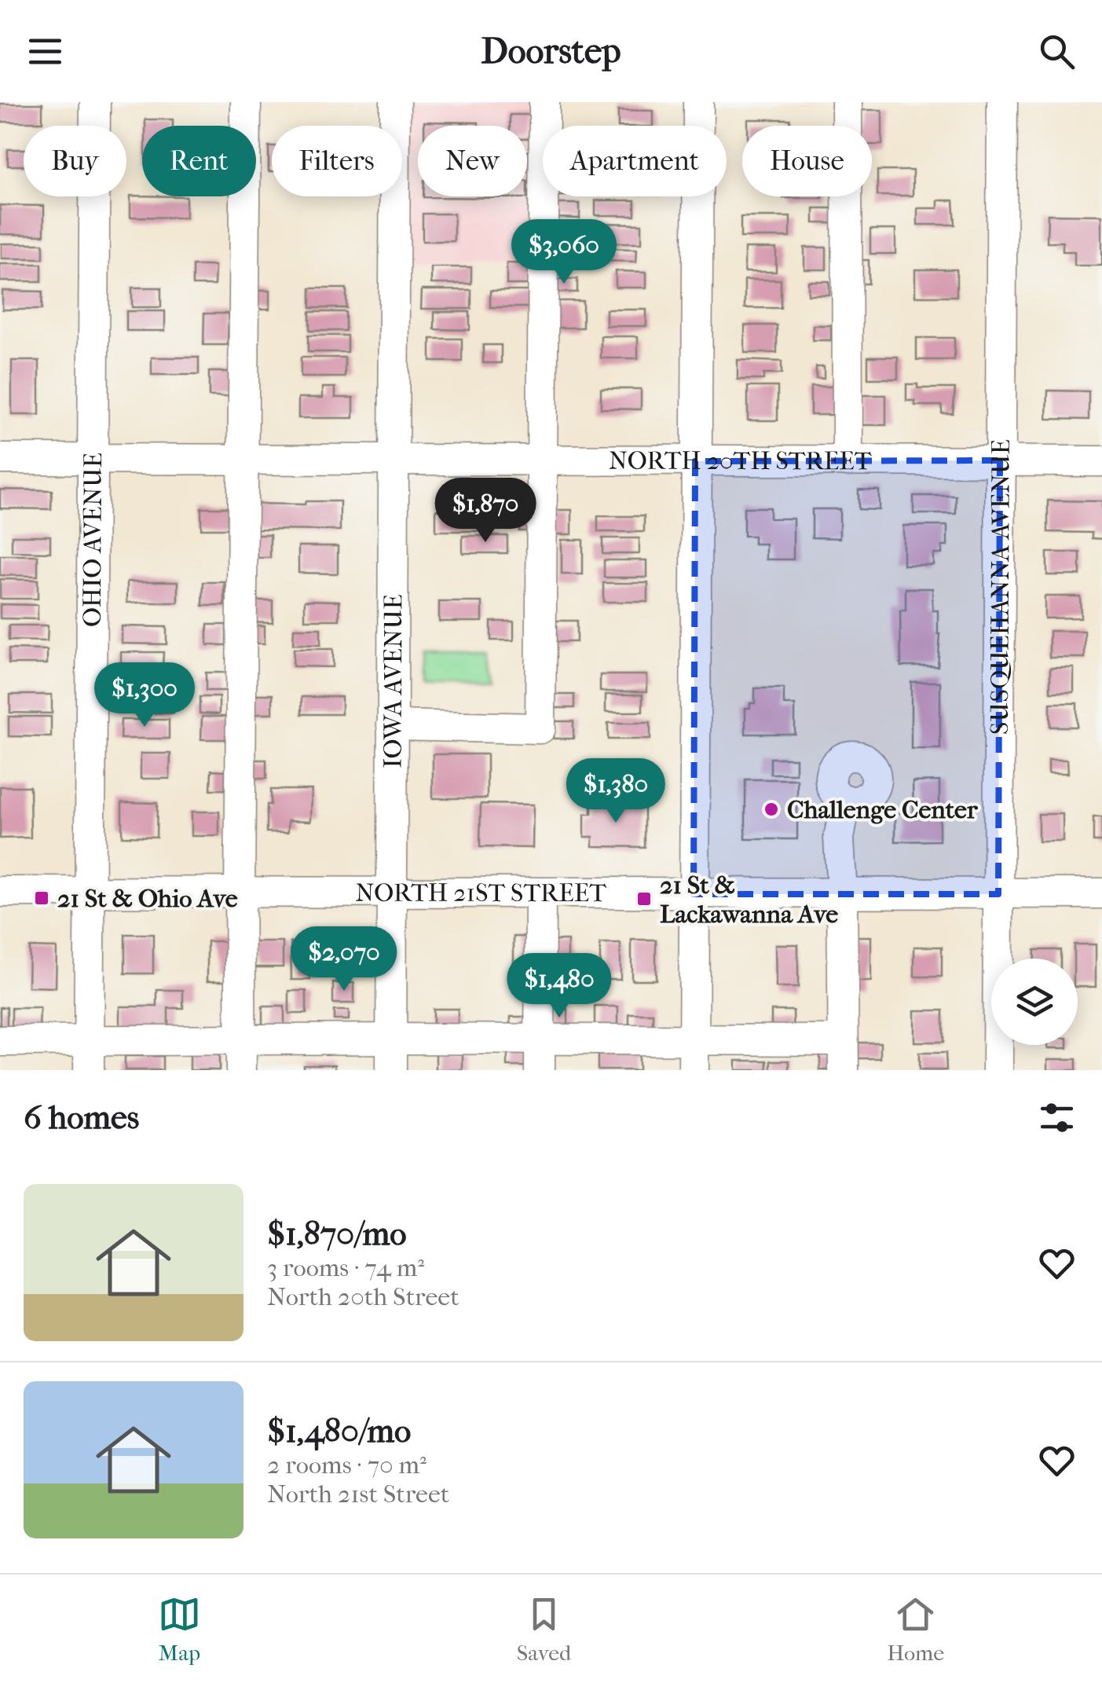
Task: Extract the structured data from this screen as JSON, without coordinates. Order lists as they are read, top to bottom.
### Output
{
  "streets": {
    "street": [
      "NORTH 20TH STREET",
      "OHIO AVENUE",
      "SUSQUEHANNA AVENUE",
      "IOWA AVENUE",
      "NORTH 21ST STREET"
    ]
  },
  "crossings": [
    ["NORTH 20TH STREET", "OHIO AVENUE"],
    ["NORTH 20TH STREET", "SUSQUEHANNA AVENUE"],
    ["NORTH 20TH STREET", "IOWA AVENUE"],
    ["OHIO AVENUE", "NORTH 21ST STREET"],
    ["SUSQUEHANNA AVENUE", "NORTH 21ST STREET"],
    ["IOWA AVENUE", "NORTH 21ST STREET"]
  ],
  "places": {
    "other": ["Challenge Center"],
    "transit": ["21 St & Ohio Ave", "21 St & Lackawanna Ave"]
  },
  "page": {
    "header": "Doorstep",
    "chip": [
      "Buy",
      "Rent",
      "Filters",
      "New",
      "Apartment",
      "House"
    ],
    "price": [
      "$3,060",
      "$1,870",
      "$1,300",
      "$1,380",
      "$2,070",
      "$1,480"
    ],
    "heading": "6 homes",
    "list": [
      {
        "name": "$1,870/mo",
        "note": "3 rooms · 74 m² · North 20th Street"
      },
      {
        "name": "$1,480/mo",
        "note": "2 rooms · 70 m² · North 21st Street"
      }
    ],
    "tabs": ["Map", "Saved", "Home"]
  }
}
